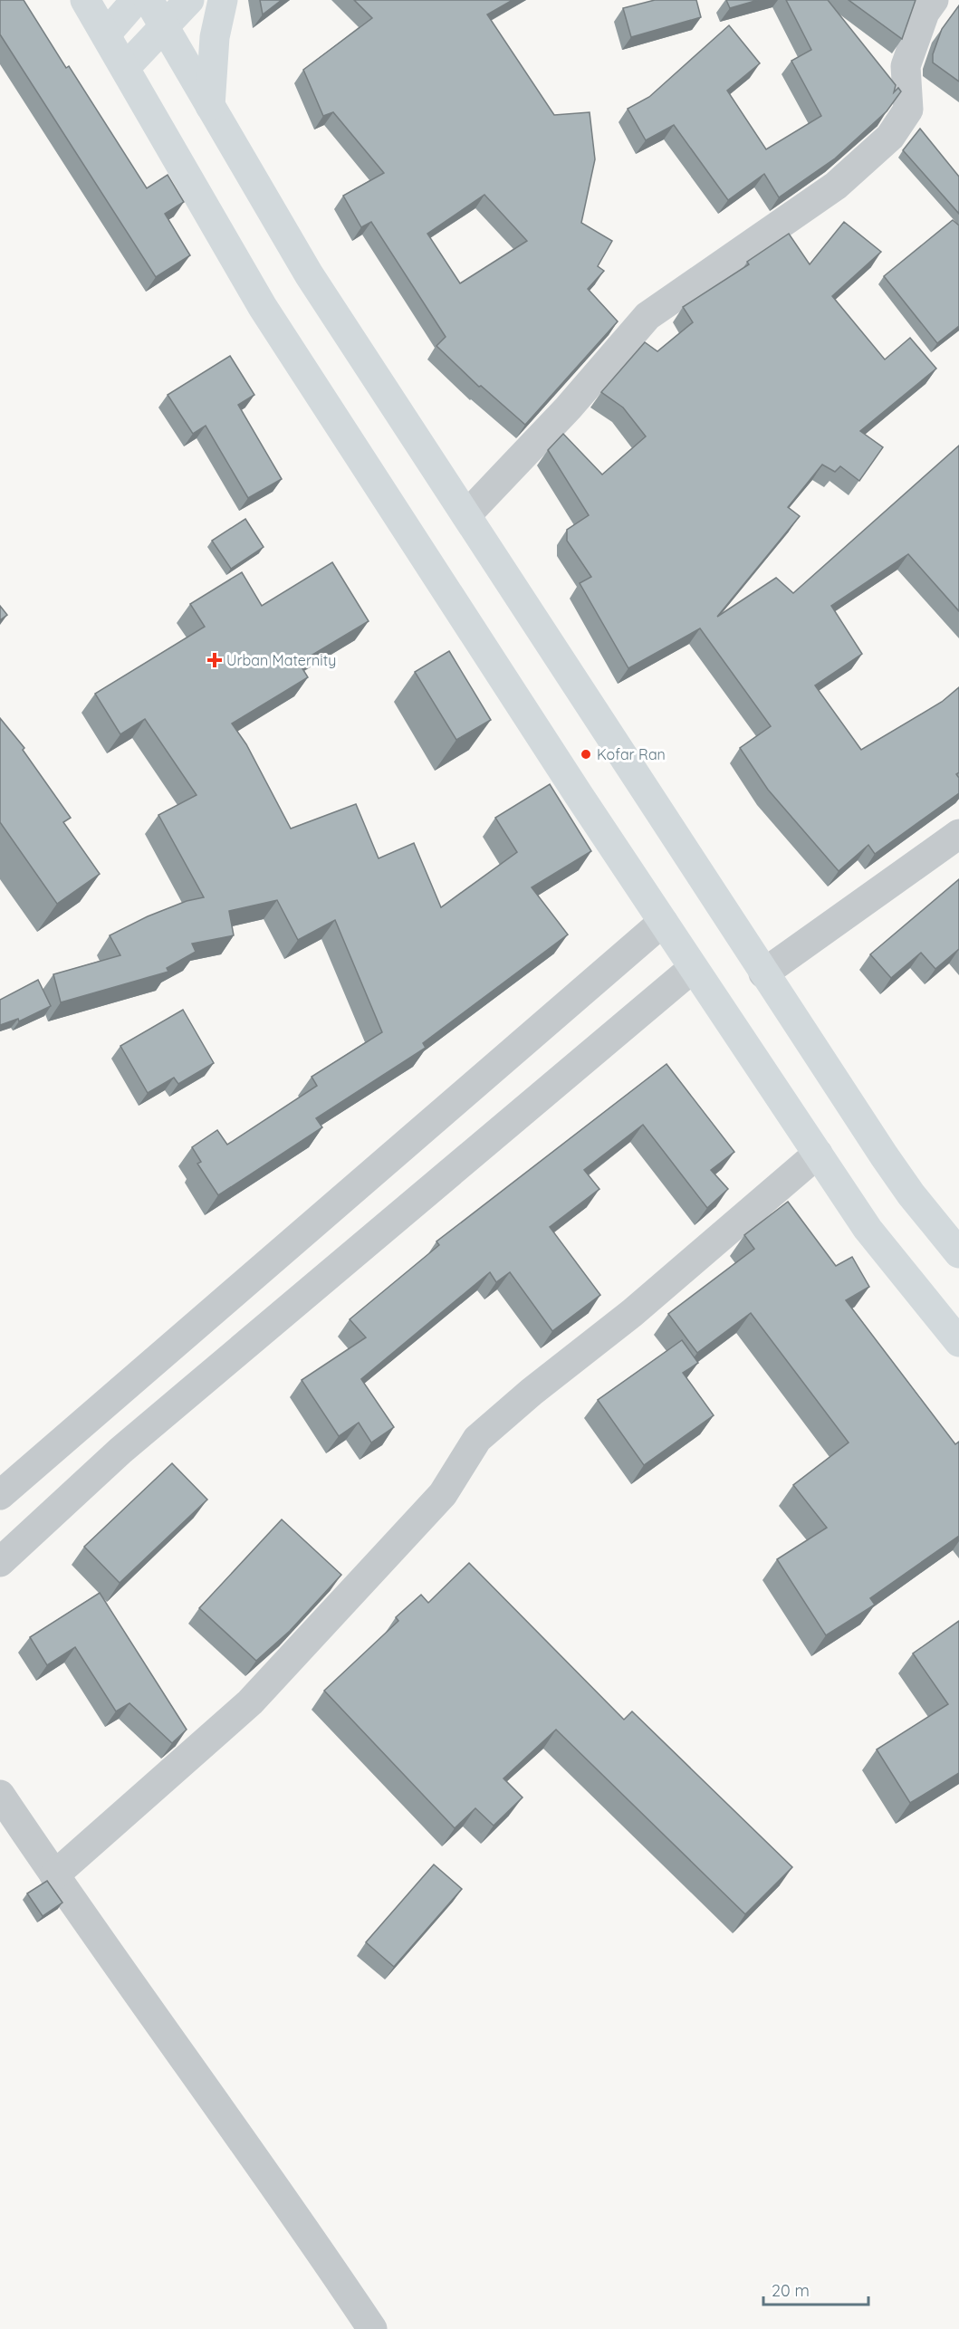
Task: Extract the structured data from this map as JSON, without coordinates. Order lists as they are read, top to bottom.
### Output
{
  "places": {
    "health": ["Urban Maternity"],
    "other": ["Kofar Ran"]
  },
  "scale_bar": "20 m"
}
